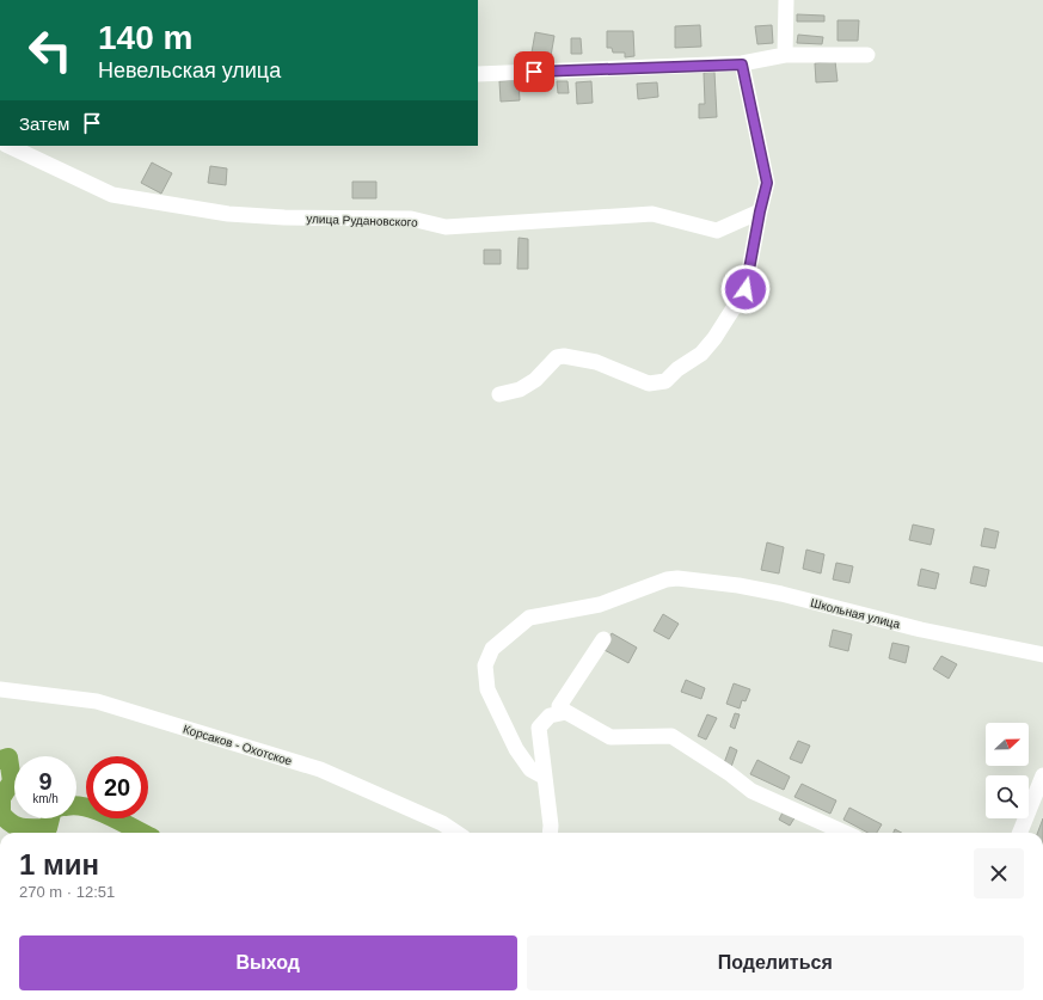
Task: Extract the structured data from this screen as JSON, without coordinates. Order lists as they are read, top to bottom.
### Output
{
  "streets": {
    "street": ["улица Рудановского", "Школьная улица", "Корсаков - Охотское"]
  },
  "north": "right",
  "page": {
    "turn": ["140 m", "Невельская улица"],
    "then": "Затем",
    "speed": "9 km/h",
    "limit": "20",
    "heading": ["1 мин", "270 m · 12:51"],
    "buttons": ["Выход", "Поделиться"]
  }
}
